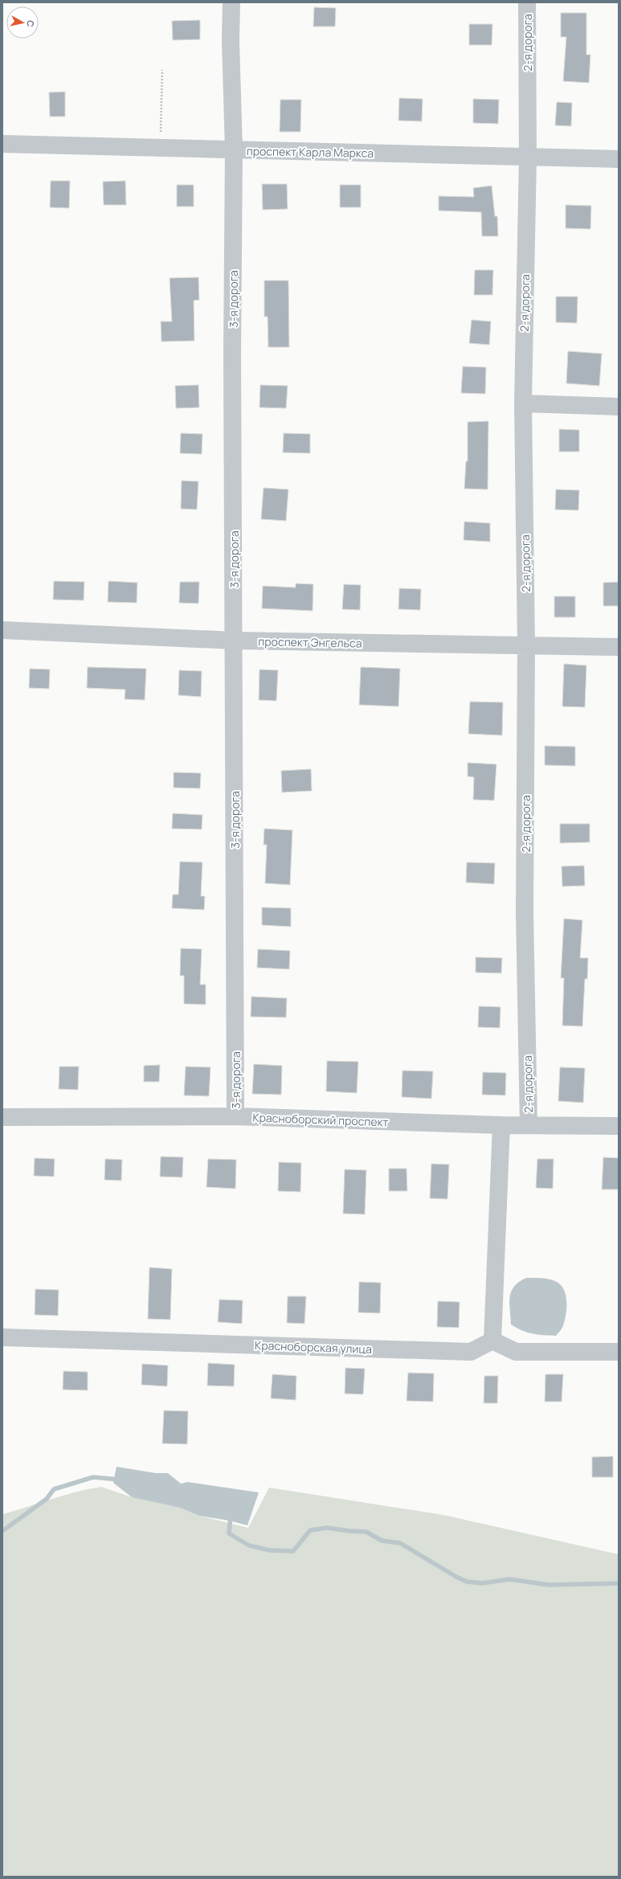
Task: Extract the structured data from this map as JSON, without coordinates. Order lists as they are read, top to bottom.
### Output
{
  "streets": {
    "street": [
      "2-я дорога",
      "проспект Карла Маркса",
      "3-я дорога",
      "проспект Энгельса",
      "Красноборский проспект",
      "Красноборская улица"
    ]
  },
  "crossings": [
    ["2-я дорога", "проспект Карла Маркса"],
    ["2-я дорога", "проспект Энгельса"],
    ["2-я дорога", "Красноборский проспект"],
    ["проспект Карла Маркса", "3-я дорога"],
    ["3-я дорога", "проспект Энгельса"],
    ["3-я дорога", "Красноборский проспект"]
  ],
  "north": "right"
}
